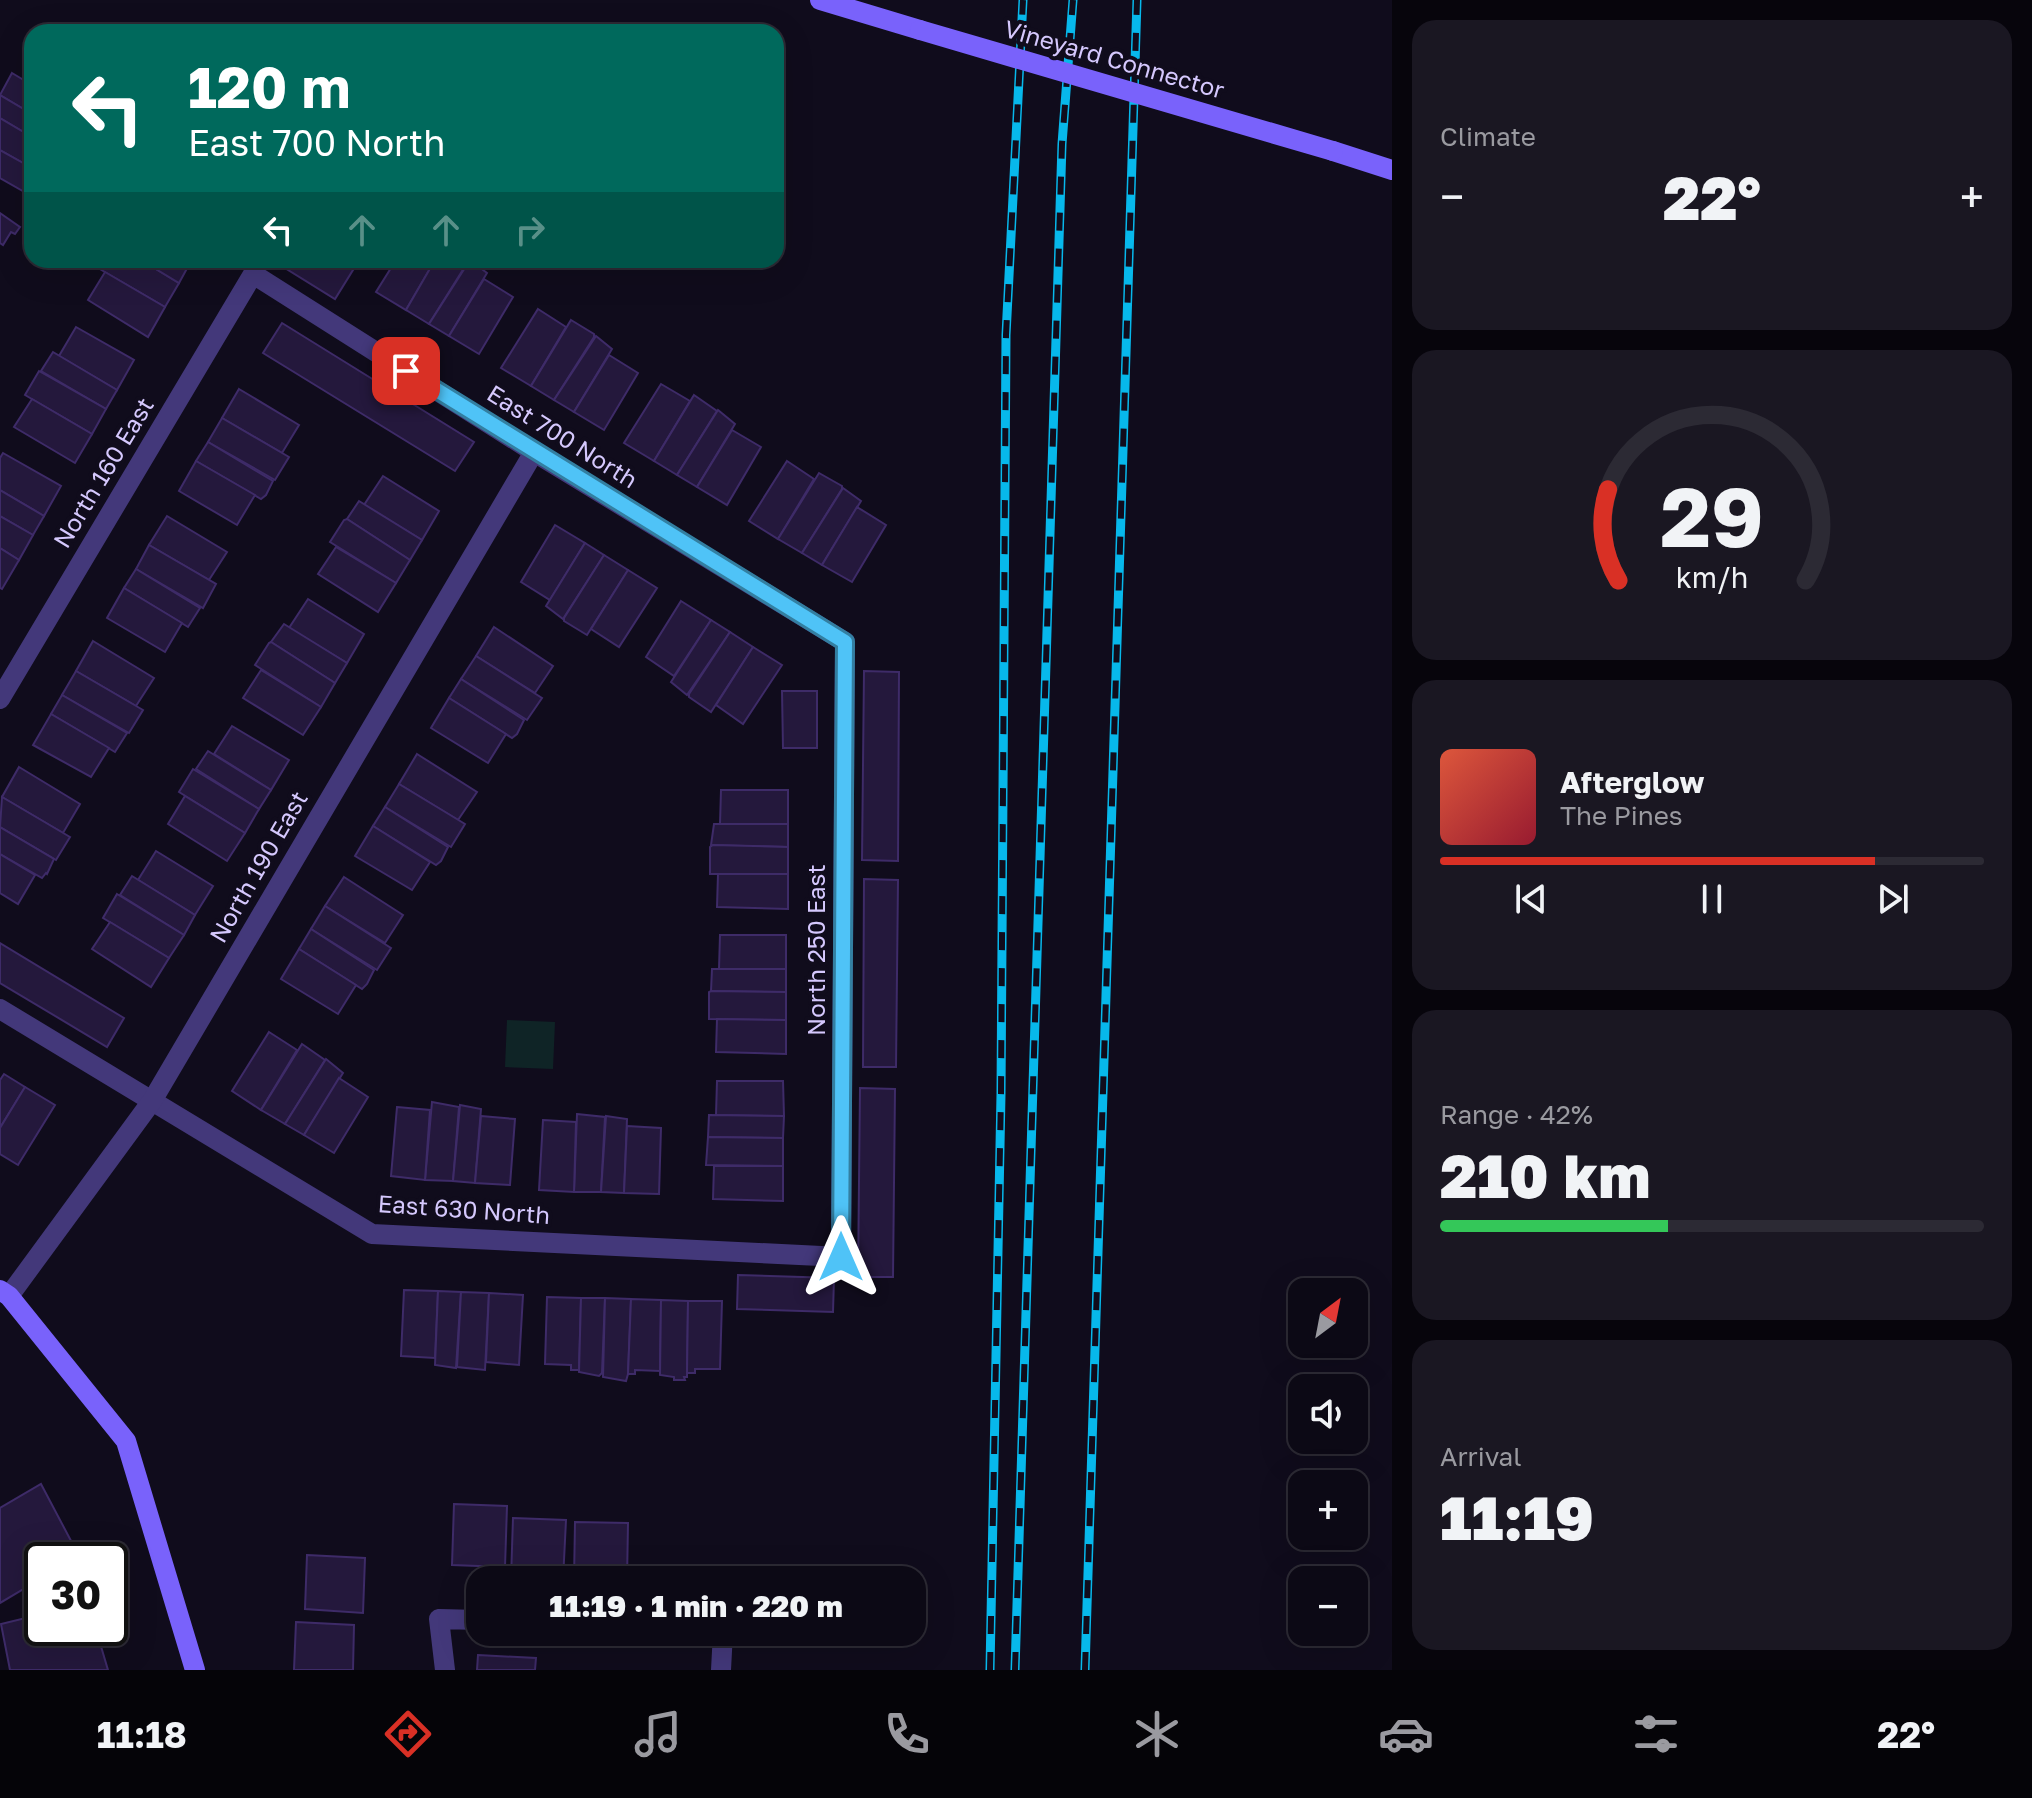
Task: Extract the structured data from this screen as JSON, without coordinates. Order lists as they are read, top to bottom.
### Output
{
  "streets": {
    "main road": ["Vineyard Connector"],
    "street": [
      "East 700 North",
      "North 160 East",
      "North 190 East",
      "North 250 East",
      "East 630 North"
    ]
  },
  "crossings": [
    ["East 700 North", "North 160 East"],
    ["East 700 North", "North 190 East"],
    ["East 700 North", "North 250 East"],
    ["North 190 East", "East 630 North"],
    ["North 250 East", "East 630 North"]
  ],
  "north": "top right",
  "page": {
    "tile": [
      "Climate",
      ["Range · 42%", "210 km"],
      ["Arrival", "11:19"]
    ],
    "turn": ["120 m", "East 700 North"],
    "heat": ["−", "22°", "+"],
    "song": ["Afterglow", "The Pines"],
    "map_buttons": ["+", "−"],
    "limit": "30",
    "trip": "11:19 · 1 min · 220 m",
    "tabs": ["11:18", "22°"],
    "gauge": ["29", "km/h"]
  }
}
